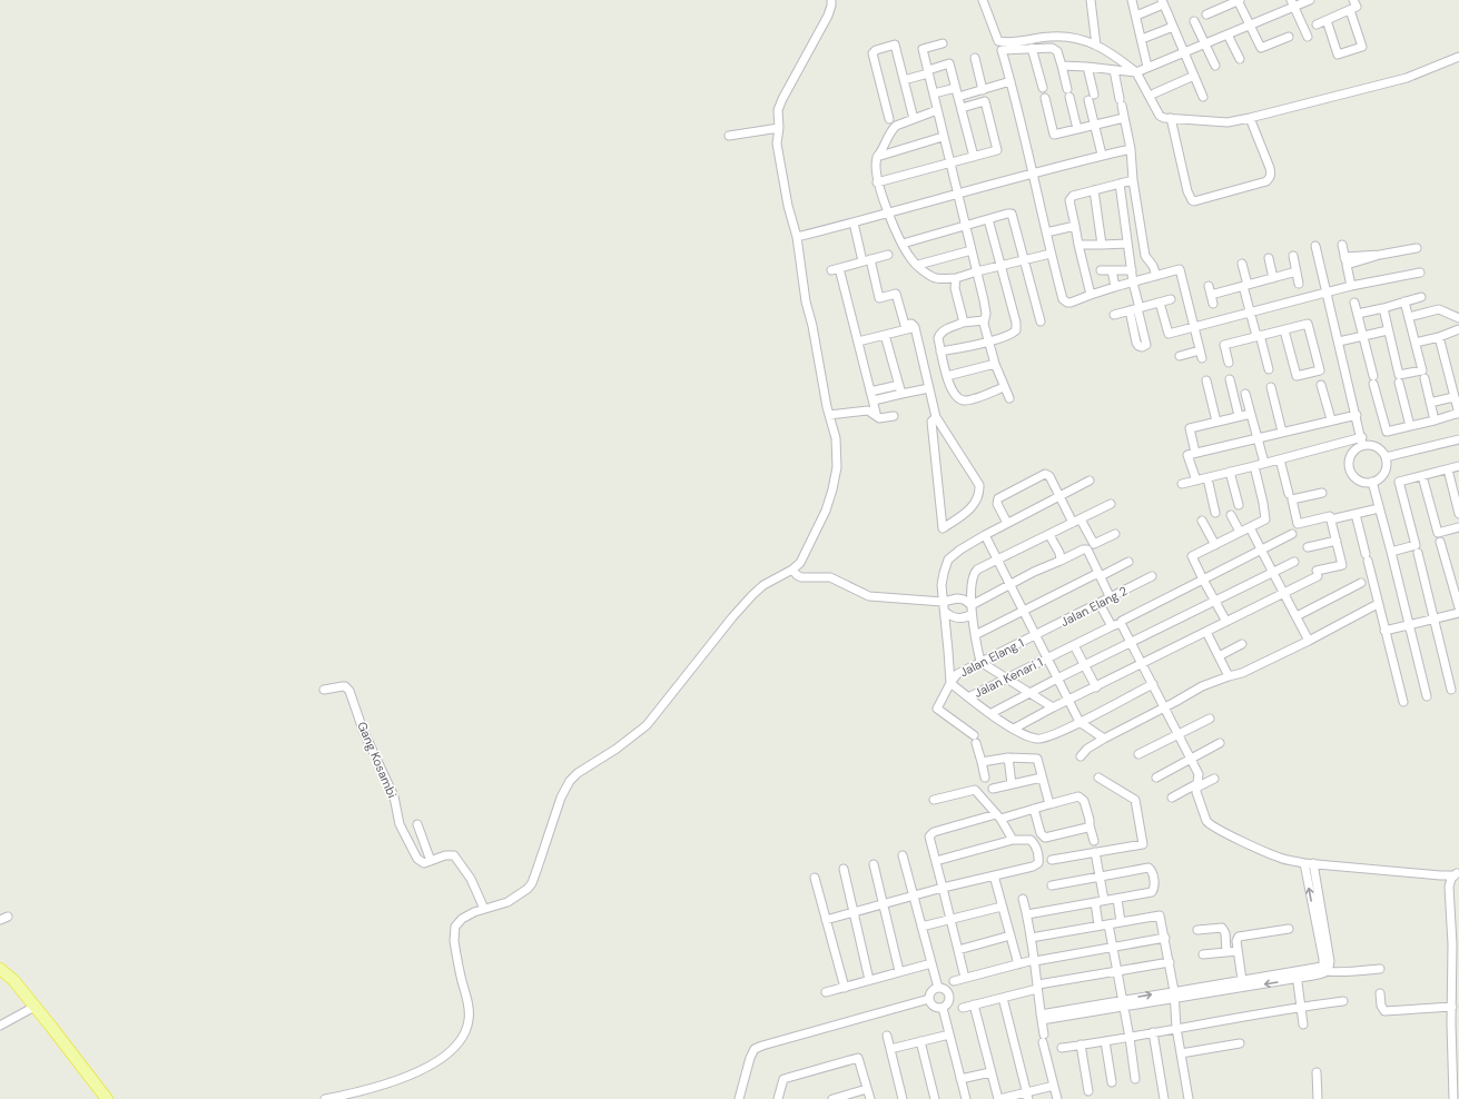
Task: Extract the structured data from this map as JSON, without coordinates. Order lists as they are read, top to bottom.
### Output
{
  "streets": {
    "street": [
      "Jalan Elang 2",
      "Jalan Elang 1",
      "Jalan Kenari 1",
      "Gang Kosambi"
    ]
  },
  "crossings": [
    ["Jalan Elang 2", "Jalan Elang 1"]
  ]
}
